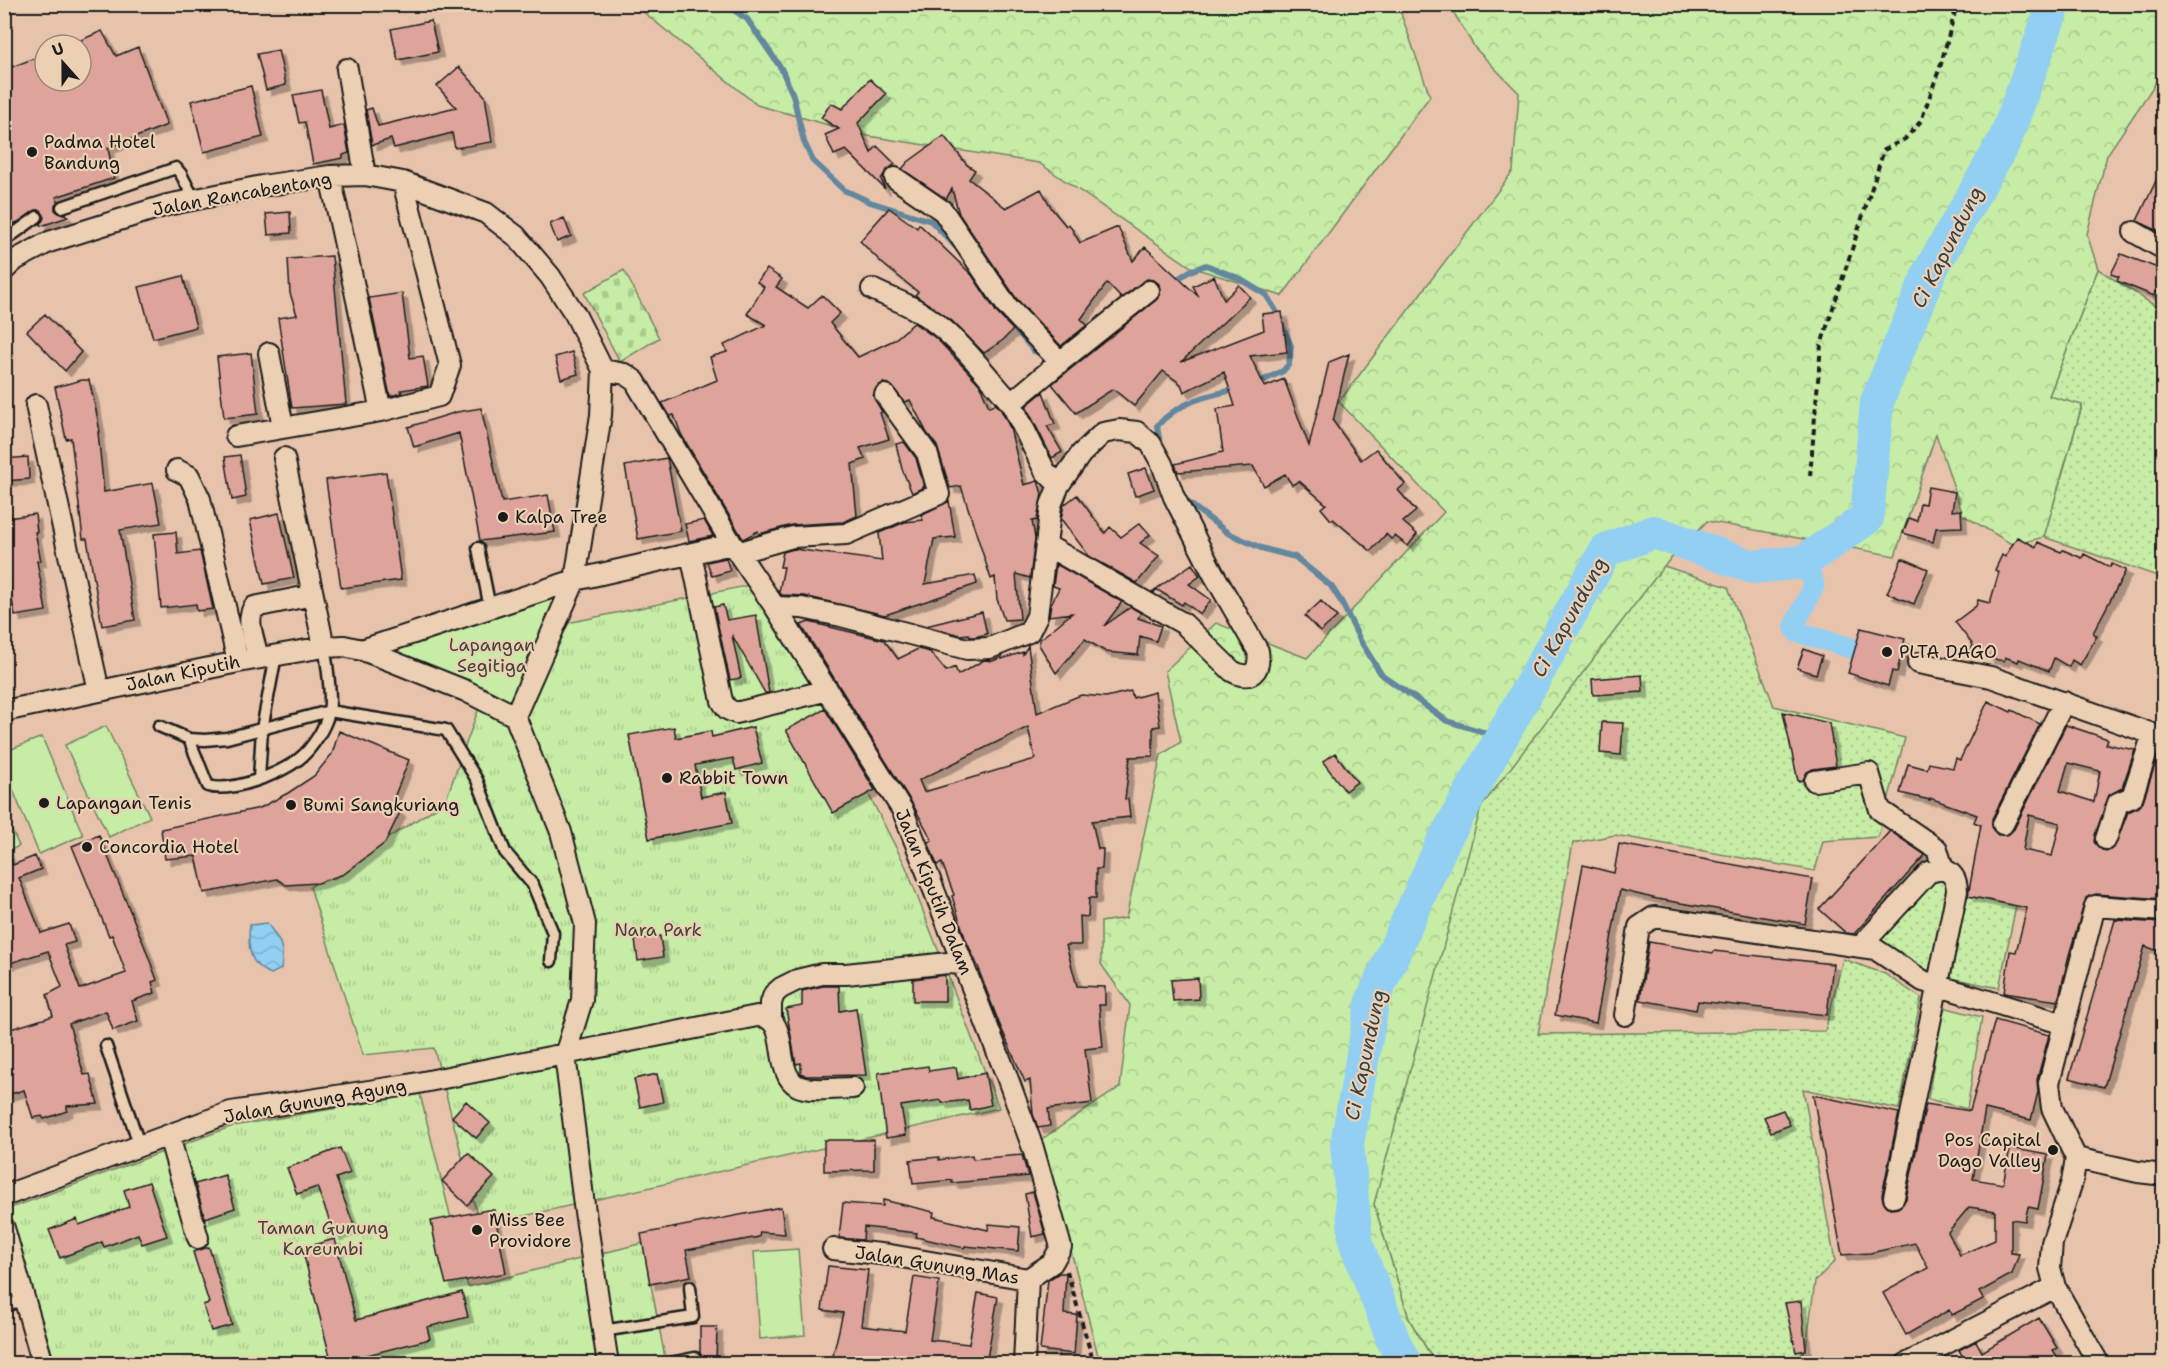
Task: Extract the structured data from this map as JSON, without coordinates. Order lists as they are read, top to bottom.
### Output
{
  "streets": {
    "street": [
      "Jalan Rancabentang",
      "Jalan Kiputih",
      "Jalan Kiputih Dalam",
      "Jalan Gunung Agung",
      "Jalan Gunung Mas"
    ]
  },
  "crossings": [
    ["Jalan Rancabentang", "Jalan Kiputih"],
    ["Jalan Rancabentang", "Jalan Kiputih Dalam"]
  ],
  "water": ["Ci Kapundung"],
  "parks": ["Lapangan Segitiga", "Nara Park", "Taman Gunung Kareumbi"],
  "places": [
    "Padma Hotel Bandung",
    "Kalpa Tree",
    "PLTA DAGO",
    "Rabbit Town",
    "Lapangan Tenis",
    "Bumi Sangkuriang",
    "Concordia Hotel",
    "Pos Capital Dago Valley",
    "Miss Bee Providore"
  ],
  "north": "top"
}
